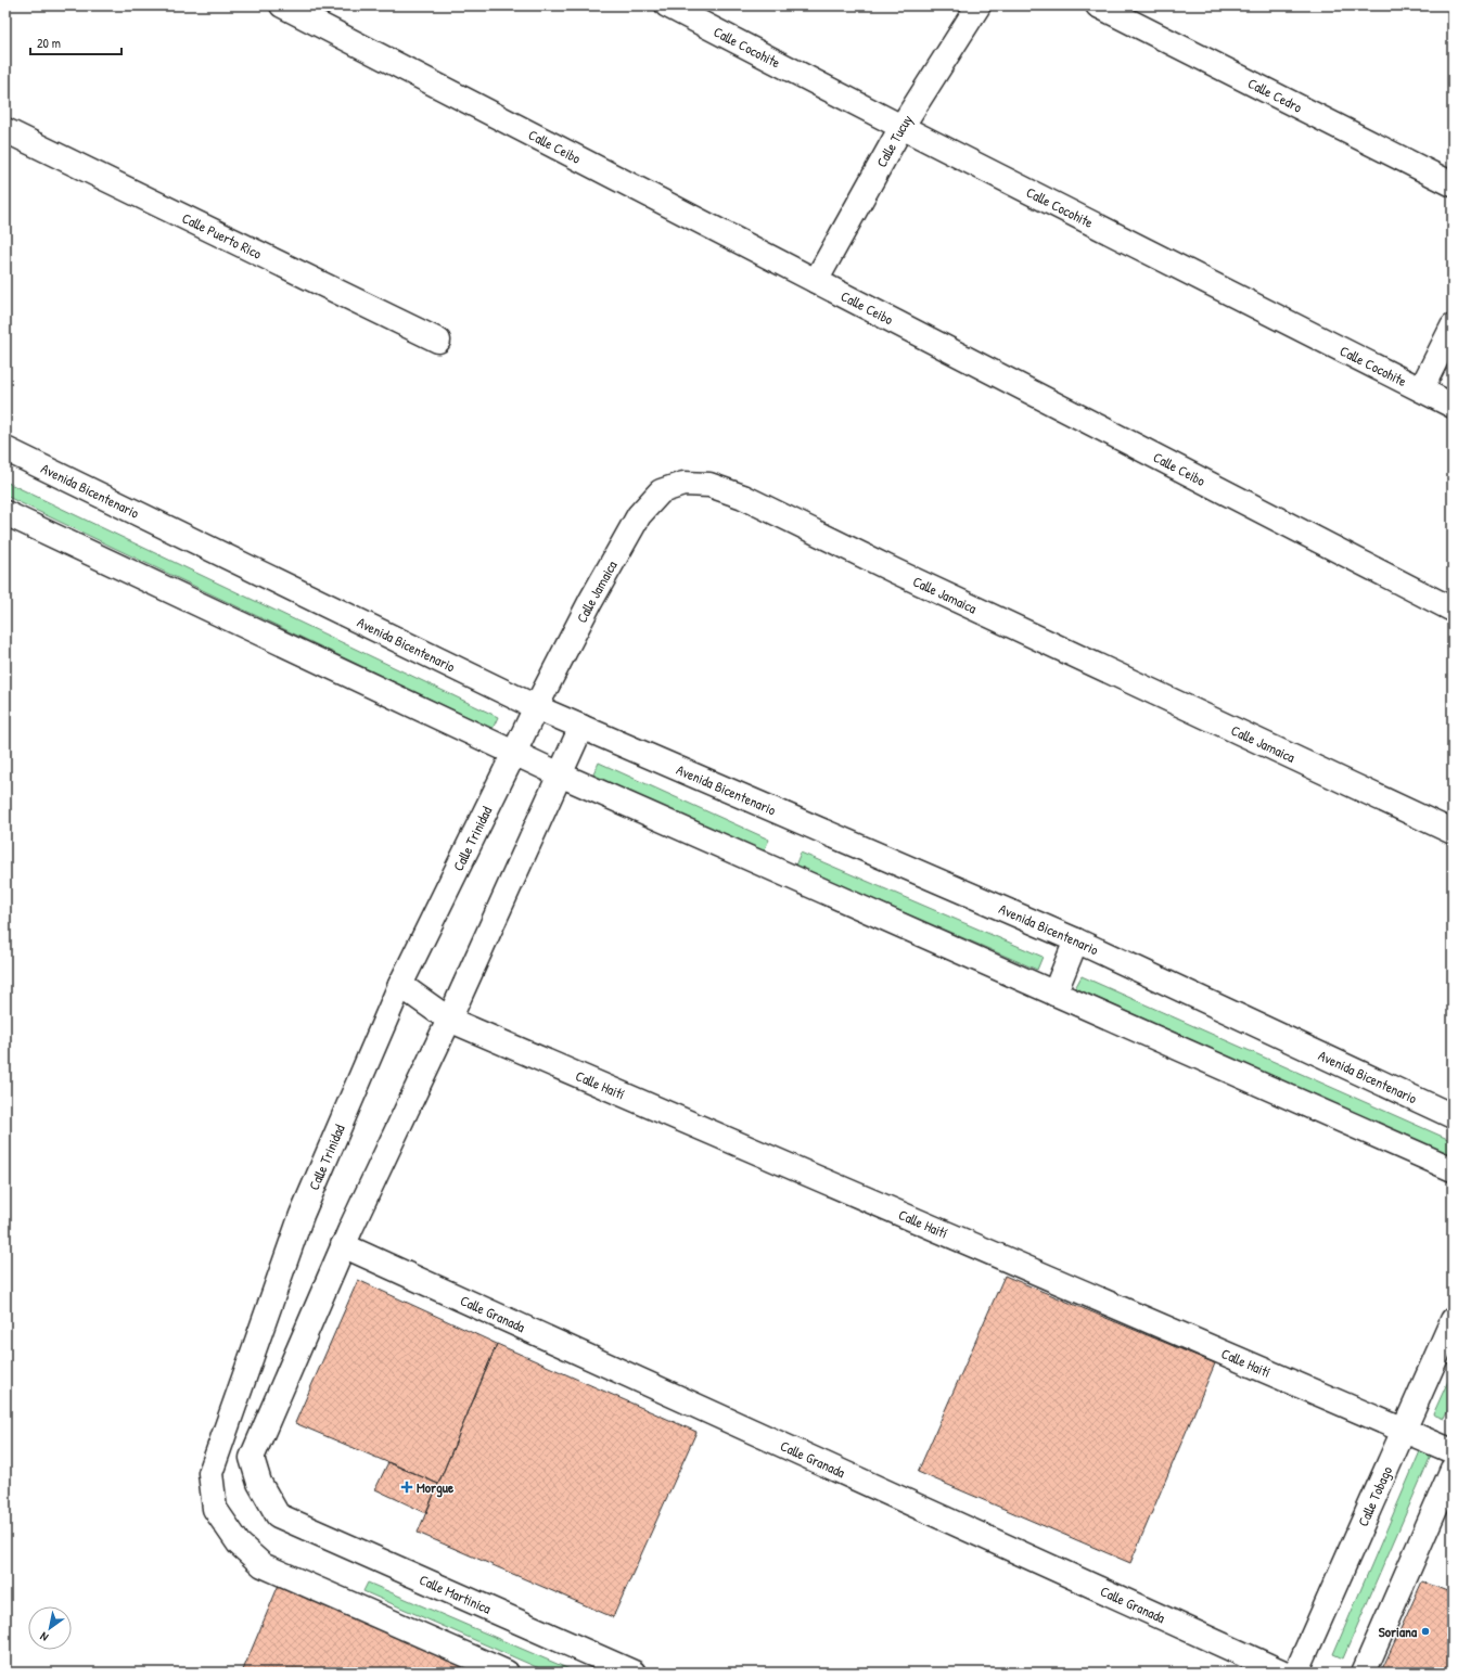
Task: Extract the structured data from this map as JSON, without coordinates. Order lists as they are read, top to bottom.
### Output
{
  "streets": {
    "street": [
      "Calle Cocohite",
      "Calle Cedro",
      "Calle Tucuy",
      "Calle Ceibo",
      "Calle Puerto Rico",
      "Avenida Bicentenario",
      "Calle Jamaica",
      "Calle Trinidad",
      "Calle Haití",
      "Calle Granada",
      "Calle Tobago",
      "Calle Martinica"
    ]
  },
  "crossings": [
    ["Calle Cocohite", "Calle Tucuy"],
    ["Calle Tucuy", "Calle Ceibo"],
    ["Avenida Bicentenario", "Calle Jamaica"],
    ["Calle Jamaica", "Calle Trinidad"],
    ["Calle Trinidad", "Calle Haití"],
    ["Calle Haití", "Calle Tobago"],
    ["Calle Granada", "Calle Martinica"]
  ],
  "places": {
    "health": ["Morgue"],
    "other": ["Soriana"]
  },
  "scale_bar": "20 m",
  "north": "bottom left"
}
